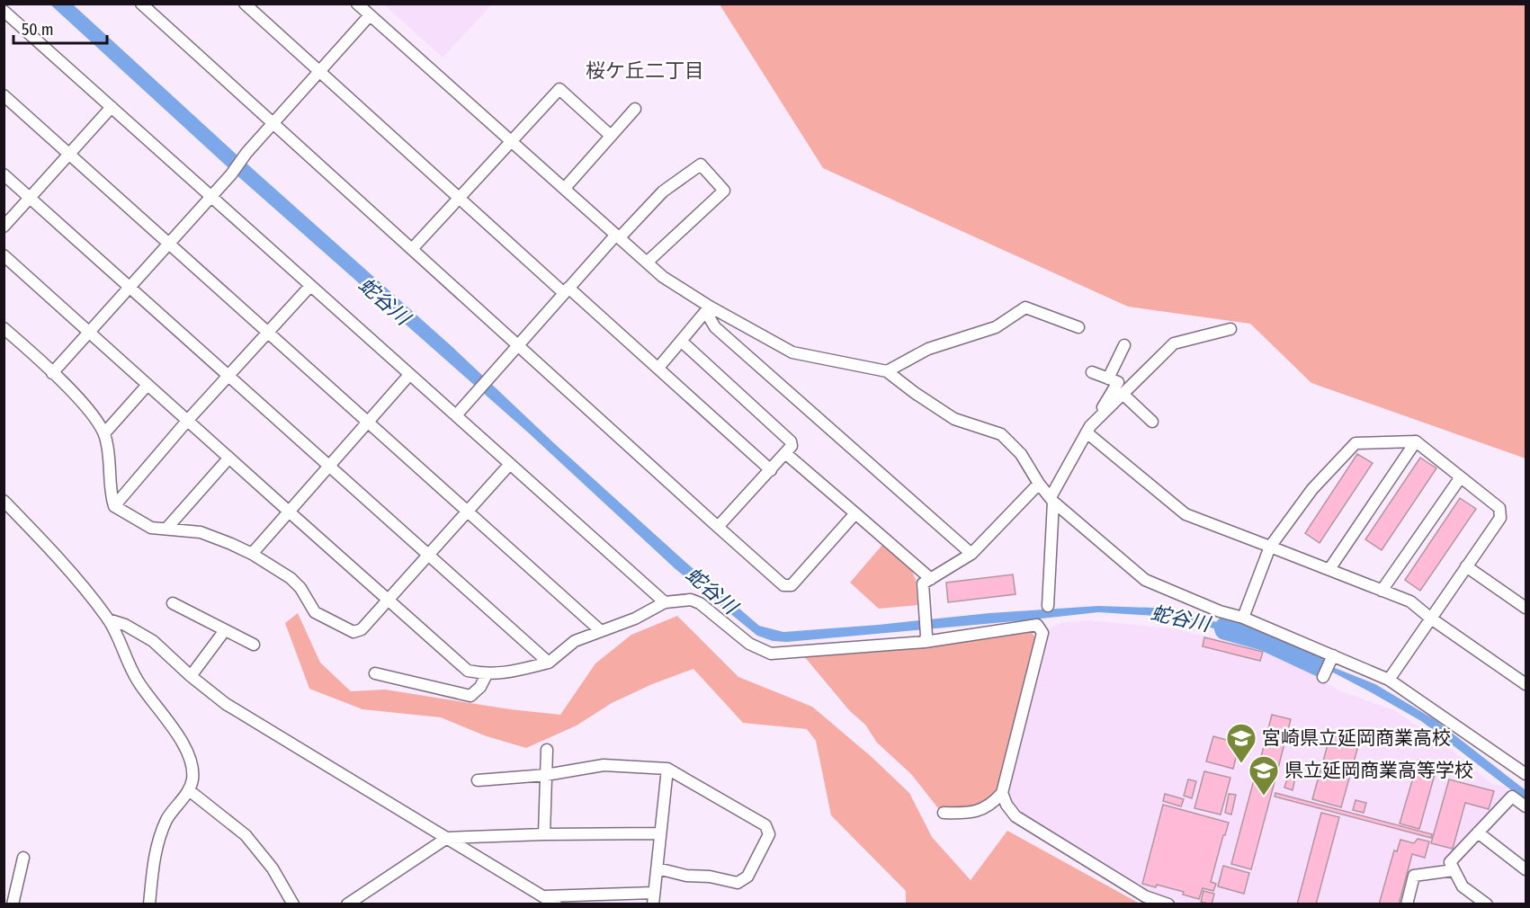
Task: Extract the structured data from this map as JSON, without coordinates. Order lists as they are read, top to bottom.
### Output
{
  "districts": ["桜ケ丘二丁目"],
  "water": ["蛇谷川"],
  "places": {
    "school or university": ["宮崎県立延岡商業高校", "県立延岡商業高等学校"]
  },
  "scale_bar": "50 m"
}
